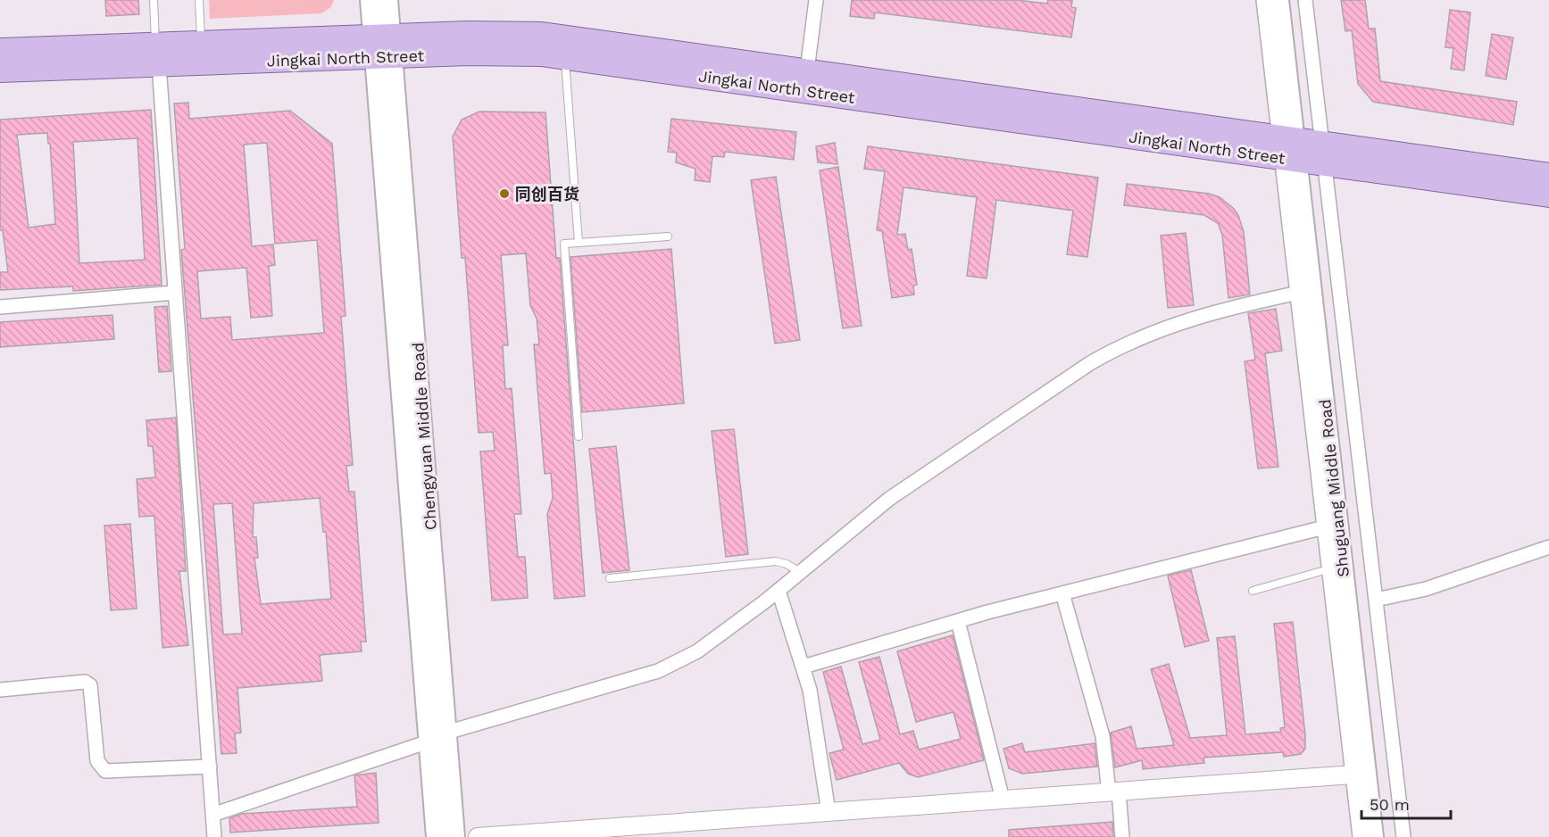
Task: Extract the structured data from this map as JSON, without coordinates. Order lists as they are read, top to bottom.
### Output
{
  "streets": {
    "main road": ["Jingkai North Street", "Chengyuan Middle Road", "Shuguang Middle Road"]
  },
  "crossings": [
    ["Jingkai North Street", "Chengyuan Middle Road"],
    ["Jingkai North Street", "Shuguang Middle Road"]
  ],
  "places": ["同创百货"],
  "scale_bar": "50 m"
}
